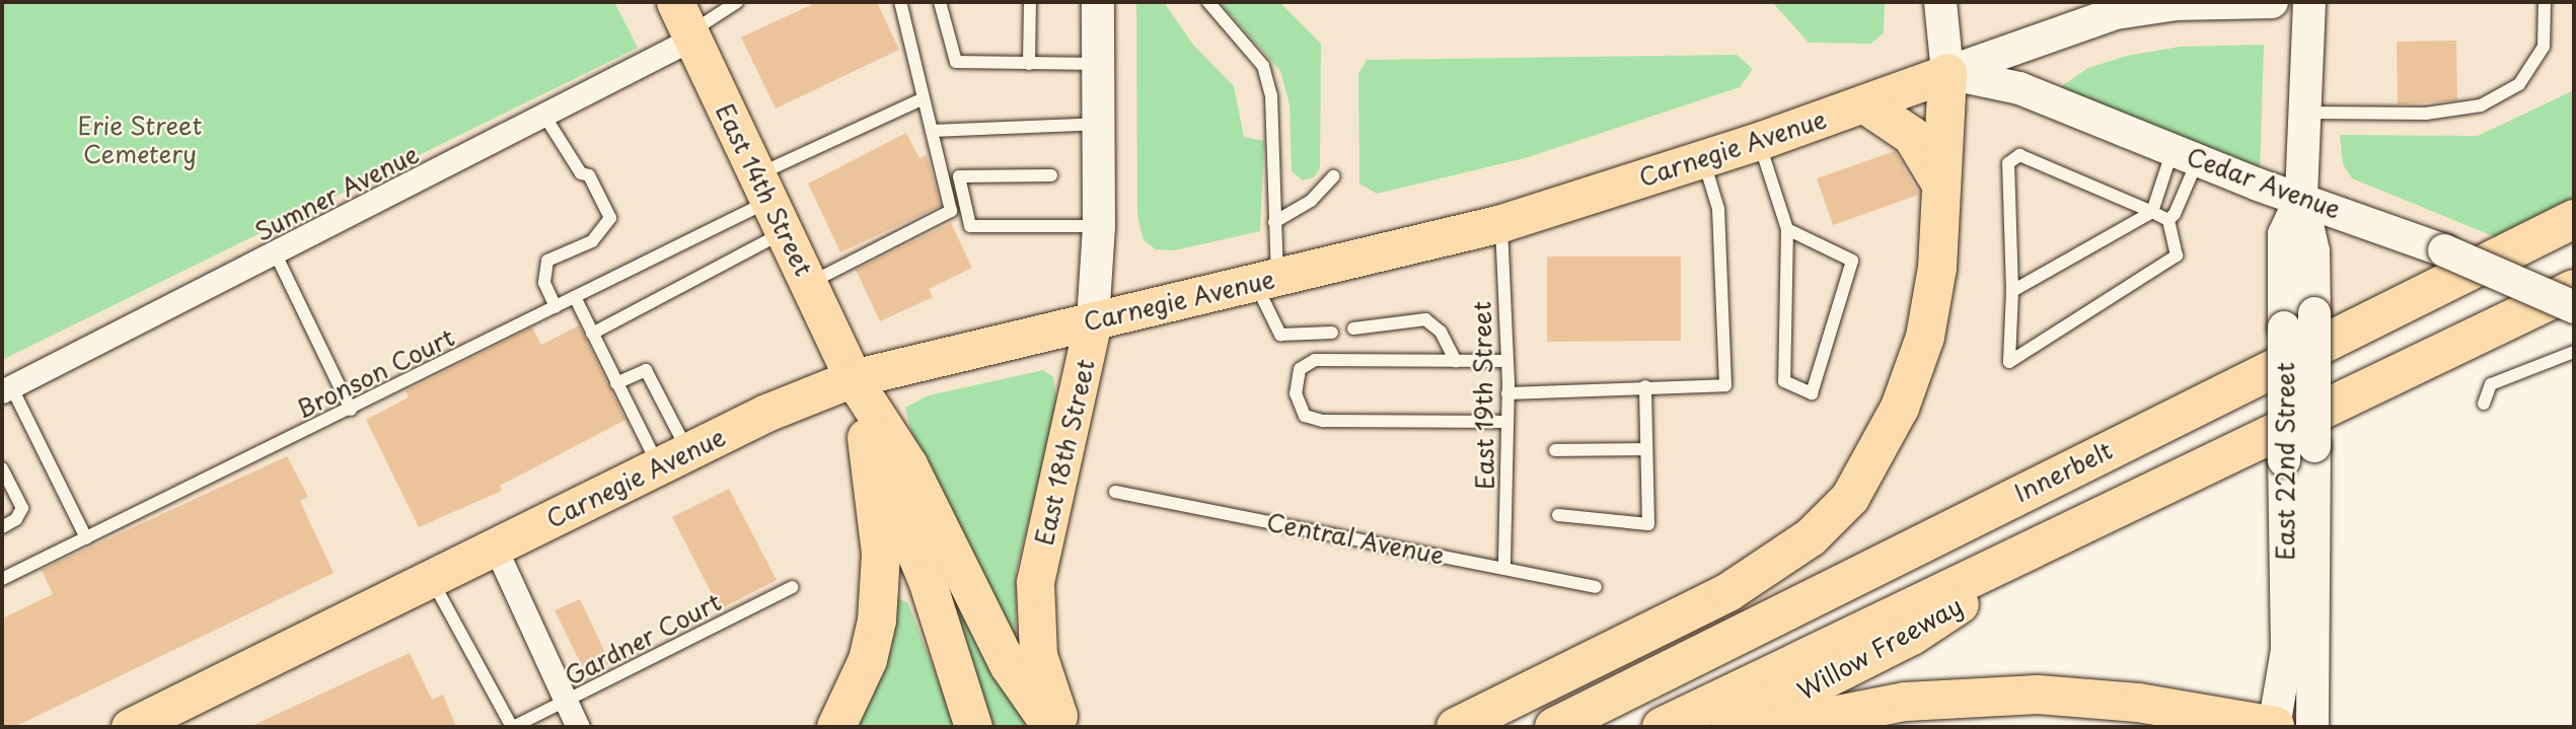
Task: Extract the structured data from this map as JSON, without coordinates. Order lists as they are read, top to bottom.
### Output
{
  "streets": {
    "highway": ["Innerbelt", "Willow Freeway"],
    "main road": ["Carnegie Avenue", "East 14th Street", "East 18th Street"],
    "street": ["Cedar Avenue", "Sumner Avenue", "East 22nd Street"],
    "lane": [
      "Bronson Court",
      "East 19th Street",
      "Central Avenue",
      "Gardner Court"
    ]
  },
  "crossings": [
    ["Carnegie Avenue", "Cedar Avenue"],
    ["Carnegie Avenue", "East 14th Street"],
    ["Carnegie Avenue", "East 19th Street"],
    ["Carnegie Avenue", "East 18th Street"],
    ["Cedar Avenue", "East 22nd Street"],
    ["East 14th Street", "Sumner Avenue"],
    ["East 14th Street", "Bronson Court"],
    ["East 19th Street", "Central Avenue"]
  ],
  "parks": ["Erie Street Cemetery"]
}
